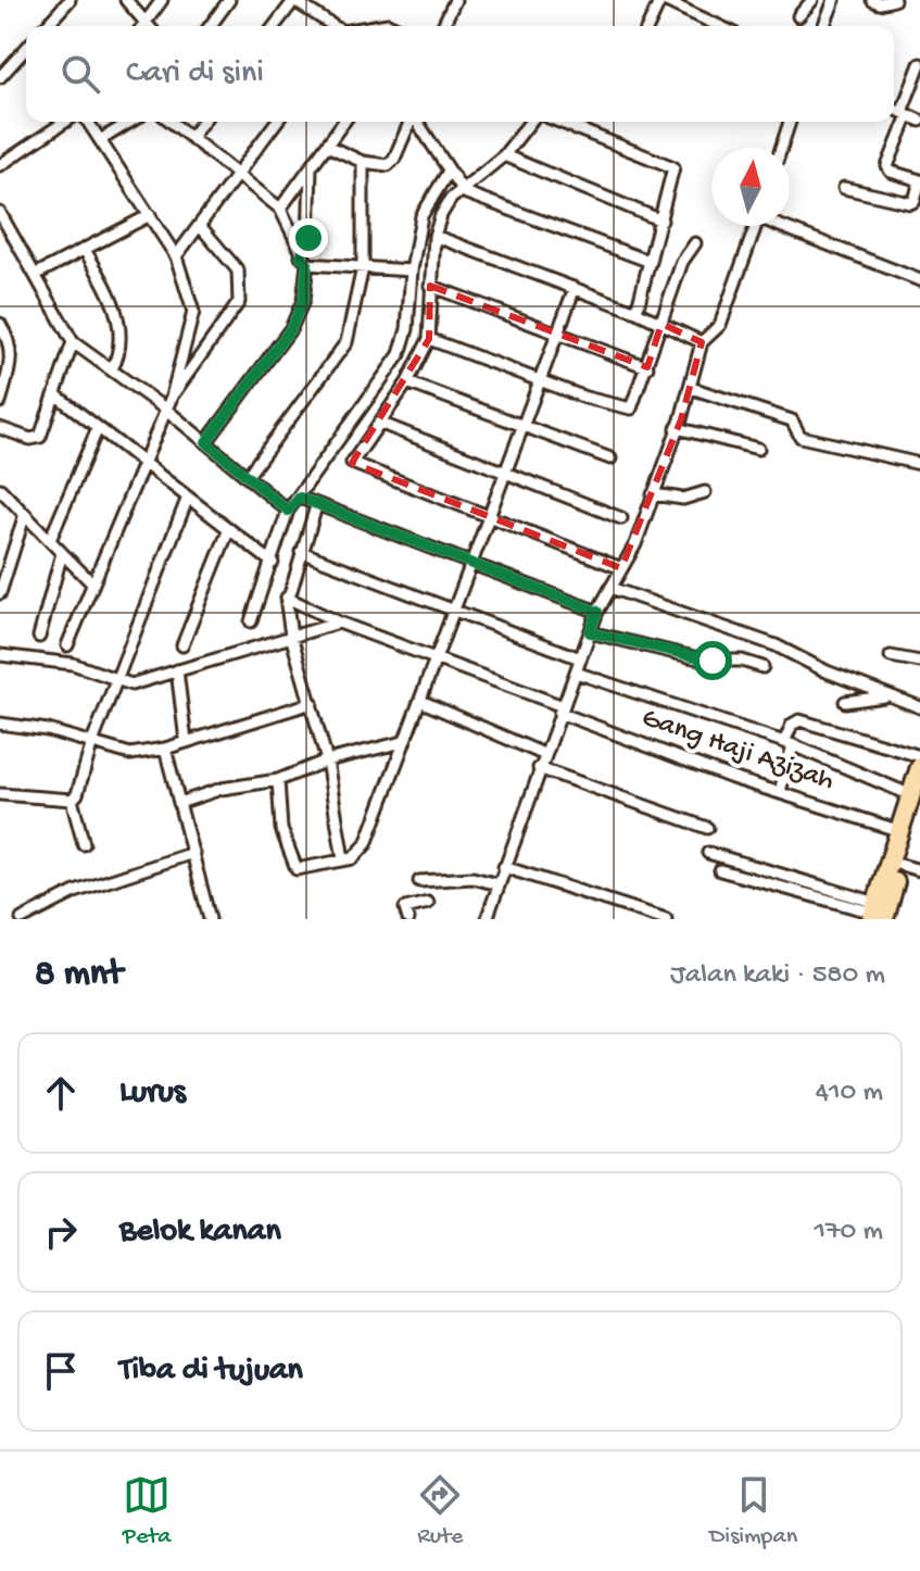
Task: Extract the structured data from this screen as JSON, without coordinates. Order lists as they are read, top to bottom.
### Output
{
  "streets": {
    "street": ["Gang Haji Azizah"]
  },
  "north": "top",
  "page": {
    "search": "Cari di sini",
    "heading": ["8 mnt", "Jalan kaki · 580 m"],
    "list": [
      ["Lurus", "410 m"],
      ["Belok kanan", "170 m"],
      "Tiba di tujuan"
    ],
    "nav": ["Peta", "Rute", "Disimpan"]
  }
}
